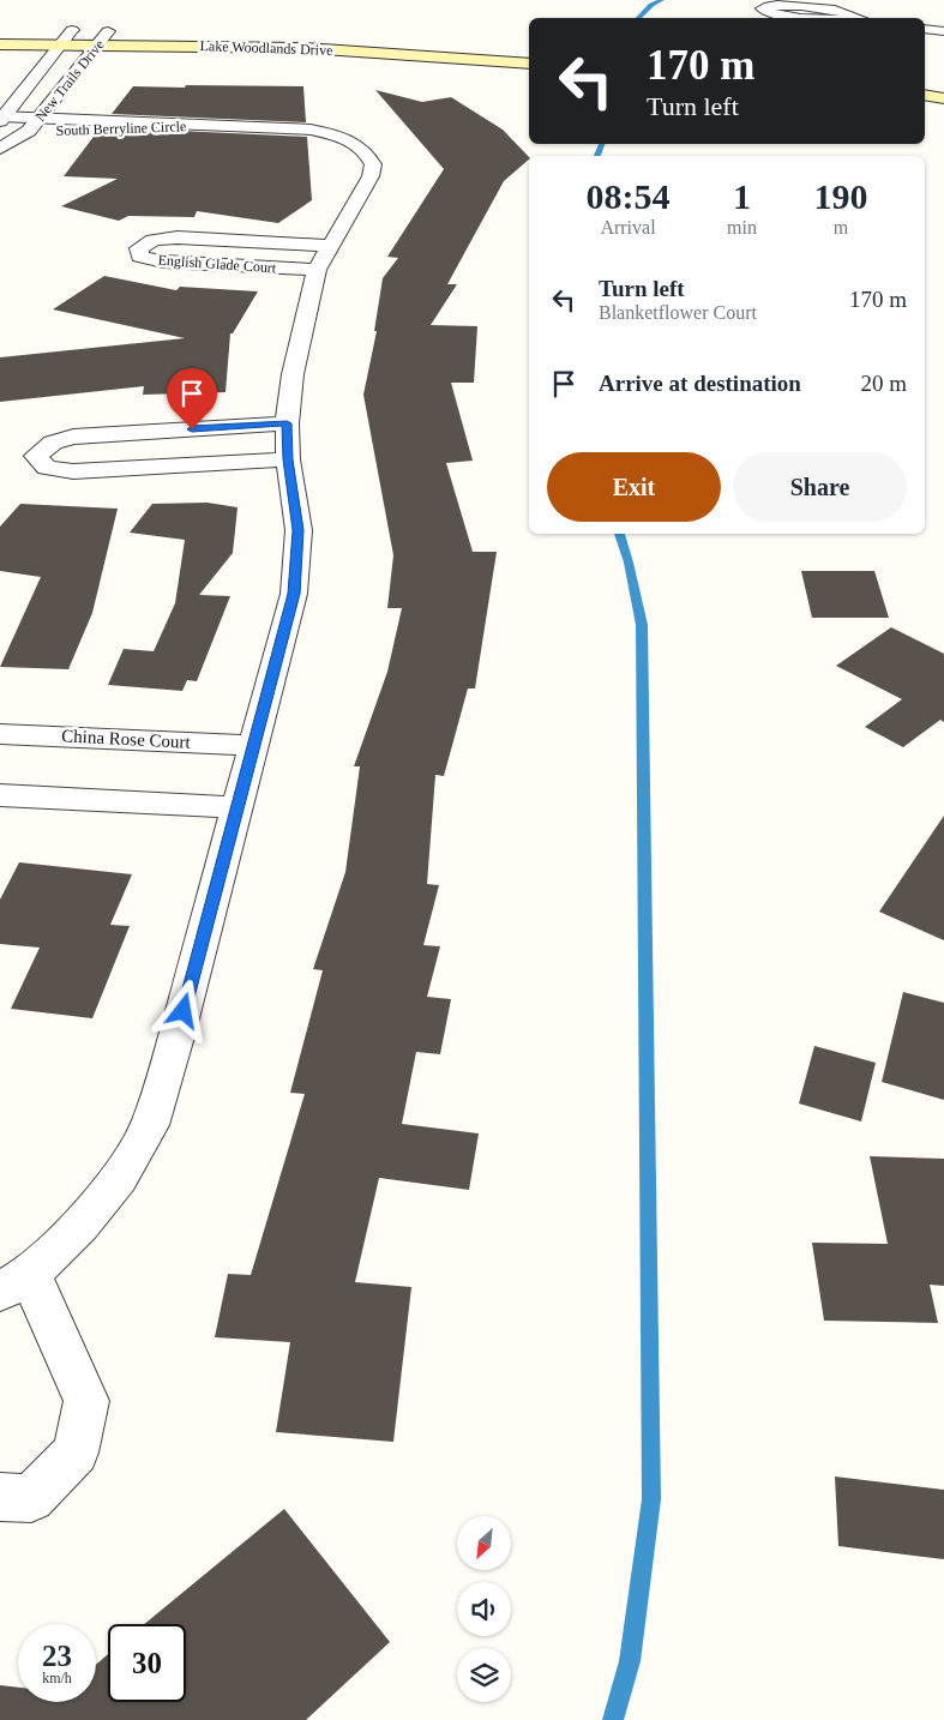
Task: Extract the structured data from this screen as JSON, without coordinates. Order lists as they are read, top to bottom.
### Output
{
  "streets": {
    "main road": ["Lake Woodlands Drive"],
    "street": [
      "New Trails Drive",
      "South Berryline Circle",
      "English Glade Court",
      "China Rose Court"
    ]
  },
  "crossings": [
    ["Lake Woodlands Drive", "New Trails Drive"],
    ["New Trails Drive", "South Berryline Circle"],
    ["South Berryline Circle", "English Glade Court"],
    ["South Berryline Circle", "China Rose Court"]
  ],
  "north": "bottom left",
  "page": {
    "turn": ["170 m", "Turn left"],
    "eta": [
      "08:54",
      "Arrival",
      "1",
      "min",
      "190",
      "m"
    ],
    "list": [
      {
        "name": "Turn left",
        "note": "Blanketflower Court",
        "value": "170 m"
      },
      {
        "name": "Arrive at destination",
        "value": "20 m"
      }
    ],
    "buttons": ["Exit", "Share"],
    "speed": "23 km/h",
    "limit": "30"
  }
}
